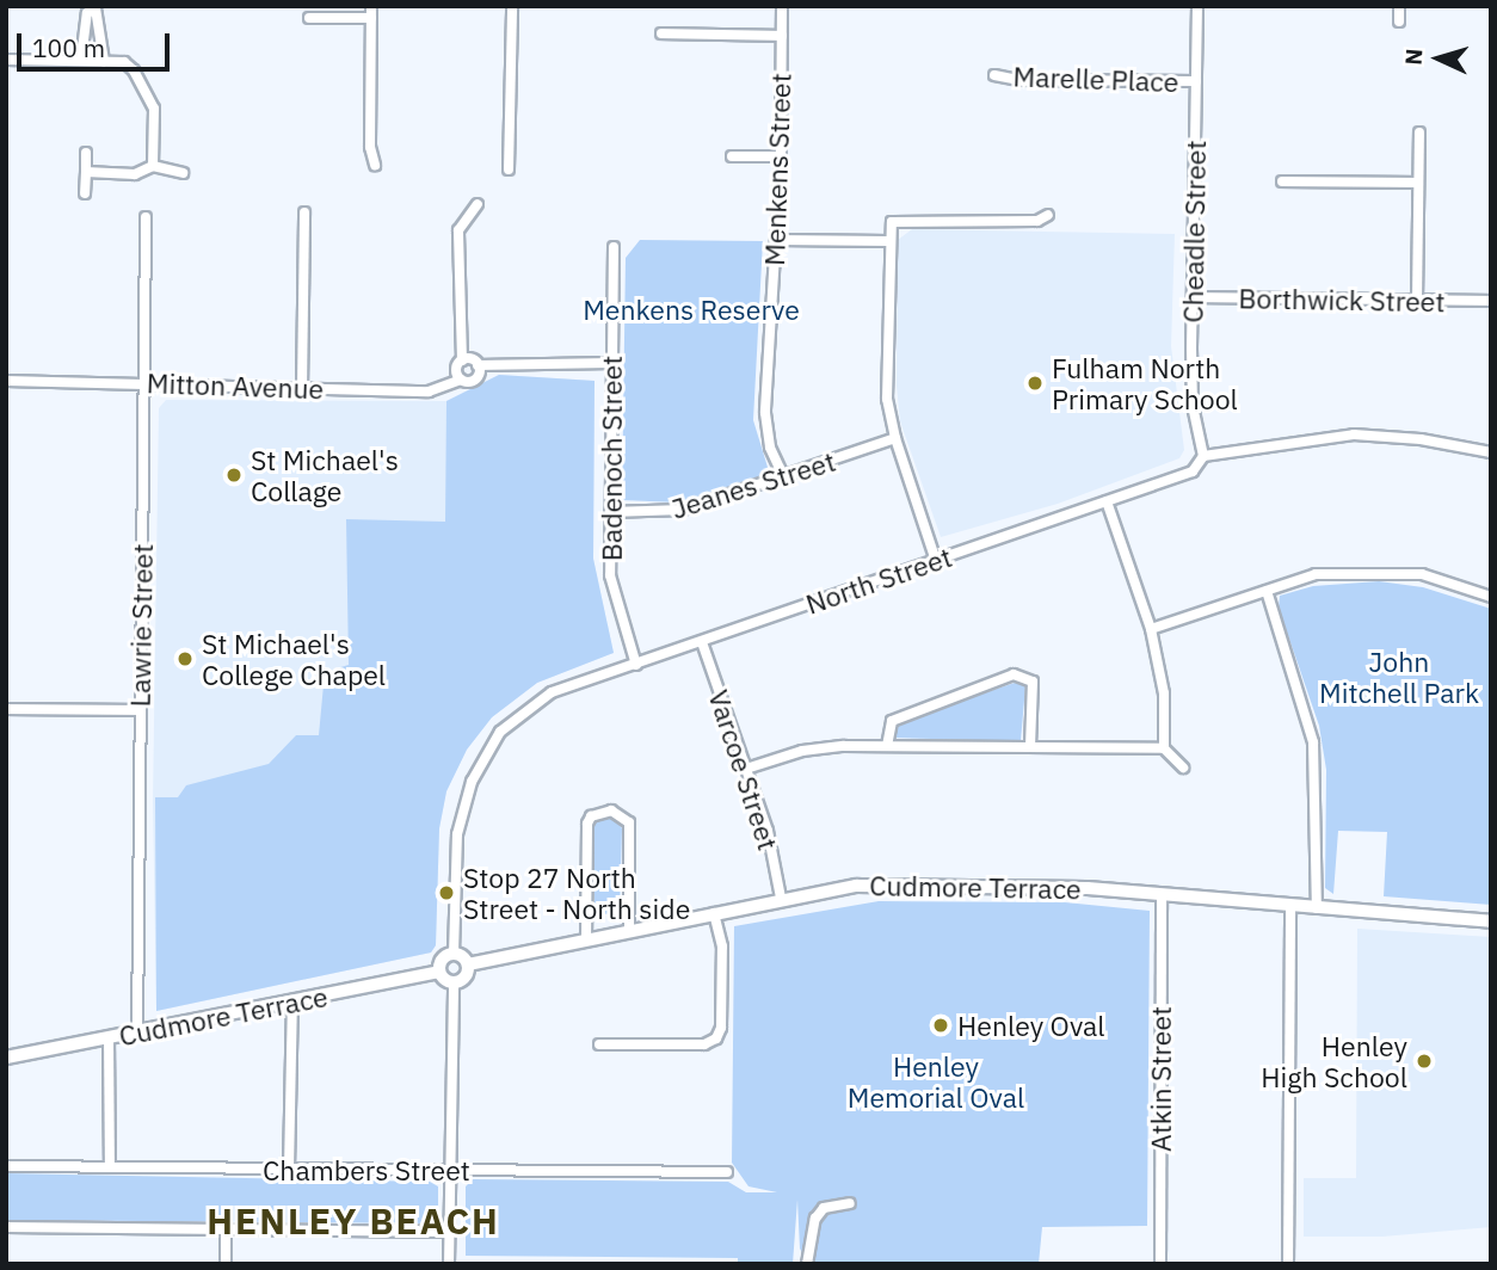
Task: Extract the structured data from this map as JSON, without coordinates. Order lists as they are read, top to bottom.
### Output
{
  "streets": {
    "street": [
      "Marelle Place",
      "Menkens Street",
      "Cheadle Street",
      "Borthwick Street",
      "Mitton Avenue",
      "Badenoch Street",
      "Jeanes Street",
      "North Street",
      "Lawrie Street",
      "Varcoe Street",
      "Cudmore Terrace",
      "Atkin Street",
      "Chambers Street"
    ]
  },
  "crossings": [
    ["Marelle Place", "Cheadle Street"],
    ["Menkens Street", "Jeanes Street"],
    ["Cheadle Street", "Borthwick Street"],
    ["Cheadle Street", "North Street"],
    ["Mitton Avenue", "Lawrie Street"],
    ["Badenoch Street", "Jeanes Street"],
    ["Badenoch Street", "North Street"],
    ["North Street", "Varcoe Street"],
    ["North Street", "Cudmore Terrace"],
    ["Lawrie Street", "Cudmore Terrace"],
    ["Varcoe Street", "Cudmore Terrace"],
    ["Cudmore Terrace", "Atkin Street"]
  ],
  "districts": ["HENLEY BEACH"],
  "parks": ["Menkens Reserve", "John Mitchell Park", "Henley Memorial Oval"],
  "places": [
    "Fulham North Primary School",
    "St Michael's Collage",
    "St Michael's College Chapel",
    "Stop 27 North Street - North side",
    "Henley Oval",
    "Henley High School"
  ],
  "scale_bar": "100 m",
  "north": "left"
}
